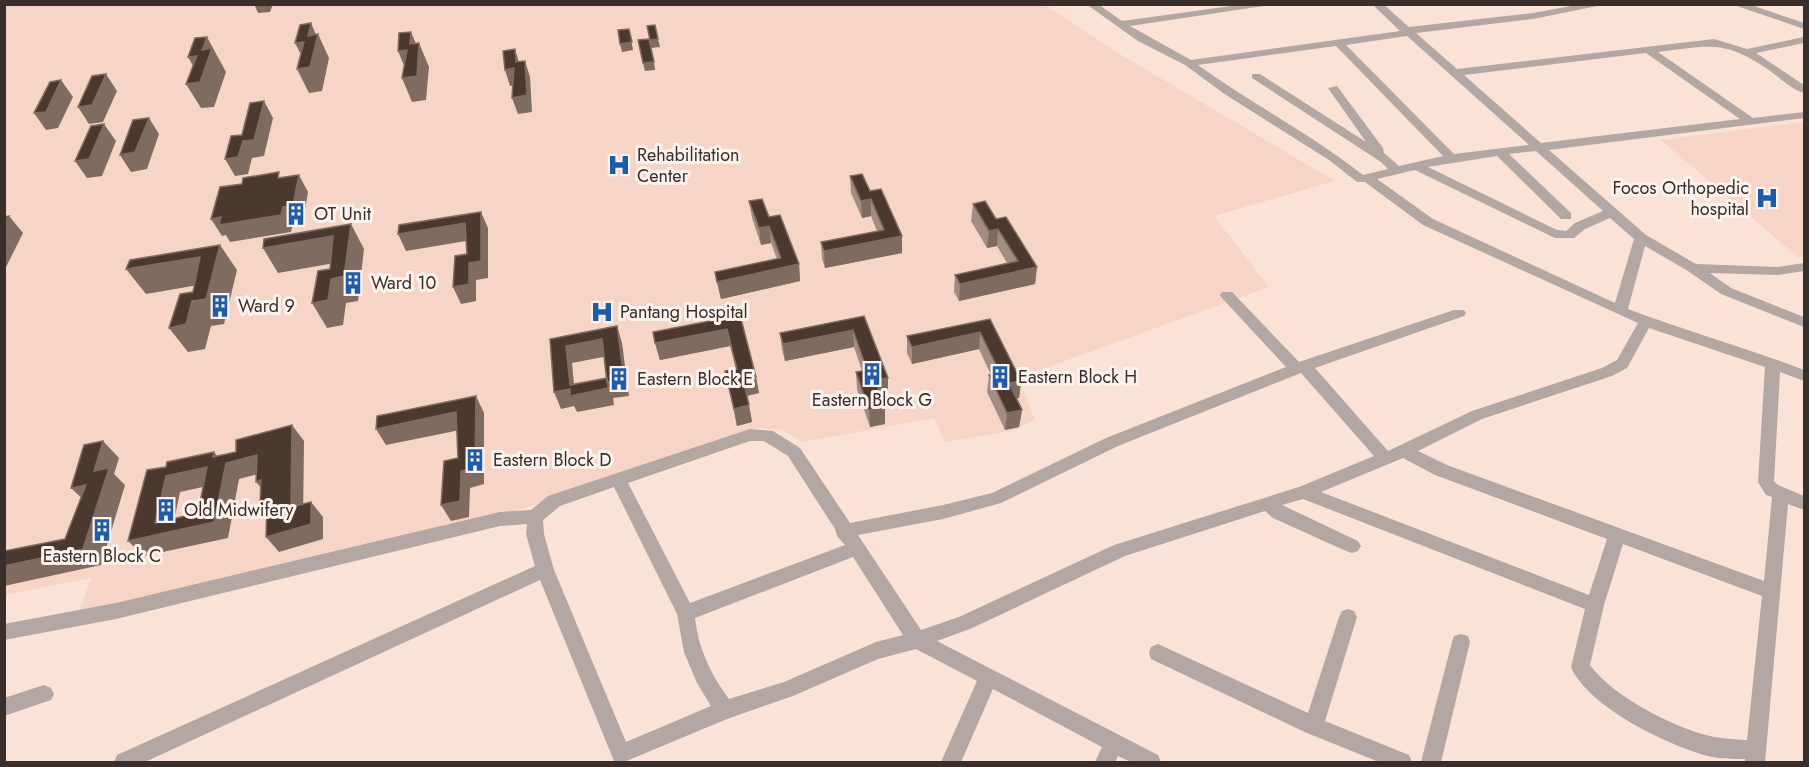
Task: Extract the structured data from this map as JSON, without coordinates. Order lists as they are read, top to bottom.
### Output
{
  "places": {
    "hospital": ["Rehabilitation Center", "Focos Orthopedic hospital", "Pantang Hospital"],
    "building": [
      "OT Unit",
      "Ward 10",
      "Ward 9",
      "Eastern Block G",
      "Eastern Block H",
      "Eastern Block E",
      "Eastern Block D",
      "Old Midwifery",
      "Eastern Block C"
    ]
  }
}
